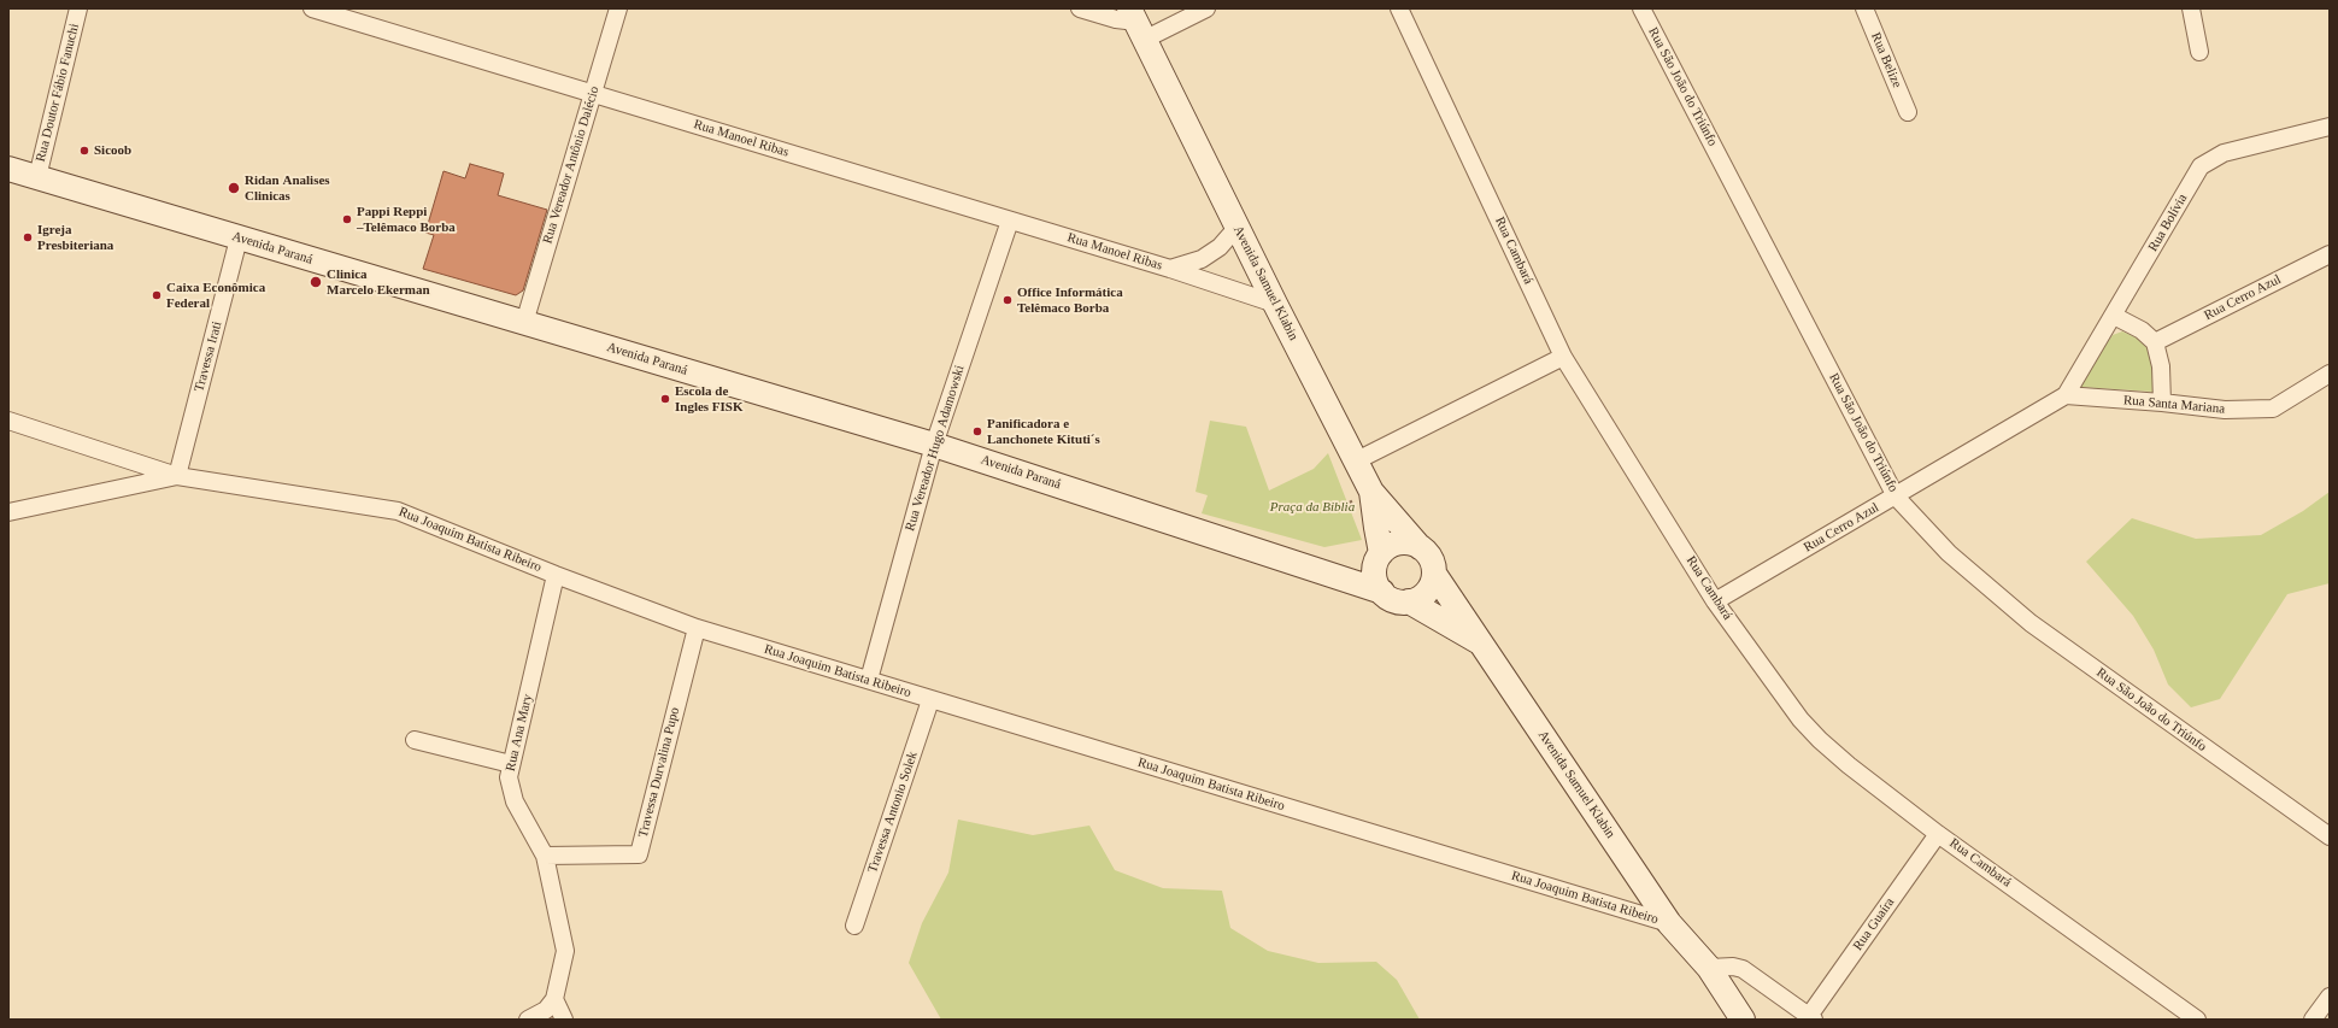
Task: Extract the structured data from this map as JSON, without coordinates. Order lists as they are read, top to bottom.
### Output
{
  "streets": {
    "main road": ["Avenida Paraná", "Avenida Samuel Klabin"],
    "street": [
      "Rua Belize",
      "Rua São João do Triúnfo",
      "Rua Doutor Fábio Fanuchi",
      "Rua Manoel Ribas",
      "Rua Vereador Antônio Dalécio",
      "Rua Bolívia",
      "Rua Cambará",
      "Rua Cerro Azul",
      "Travessa Irati",
      "Rua Santa Mariana",
      "Rua Vereador Hugo Adamowski",
      "Rua Joaquim Batista Ribeiro",
      "Rua Ana Mary",
      "Travessa Durvalina Pupo",
      "Travessa Antonio Solek",
      "Rua Guaíra"
    ]
  },
  "crossings": [
    ["Rua São João do Triúnfo", "Rua Cerro Azul"],
    ["Rua Doutor Fábio Fanuchi", "Avenida Paraná"],
    ["Rua Manoel Ribas", "Rua Vereador Antônio Dalécio"],
    ["Rua Manoel Ribas", "Avenida Samuel Klabin"],
    ["Rua Manoel Ribas", "Rua Vereador Hugo Adamowski"],
    ["Rua Vereador Antônio Dalécio", "Avenida Paraná"],
    ["Rua Bolívia", "Rua Cerro Azul"],
    ["Rua Bolívia", "Rua Santa Mariana"],
    ["Avenida Paraná", "Avenida Samuel Klabin"],
    ["Avenida Paraná", "Travessa Irati"],
    ["Avenida Paraná", "Rua Vereador Hugo Adamowski"],
    ["Rua Cambará", "Rua Cerro Azul"],
    ["Rua Cambará", "Rua Guaíra"],
    ["Avenida Samuel Klabin", "Rua Joaquim Batista Ribeiro"],
    ["Rua Cerro Azul", "Rua Santa Mariana"],
    ["Travessa Irati", "Rua Joaquim Batista Ribeiro"],
    ["Rua Vereador Hugo Adamowski", "Rua Joaquim Batista Ribeiro"],
    ["Rua Joaquim Batista Ribeiro", "Rua Ana Mary"],
    ["Rua Joaquim Batista Ribeiro", "Travessa Durvalina Pupo"],
    ["Rua Joaquim Batista Ribeiro", "Travessa Antonio Solek"],
    ["Rua Ana Mary", "Travessa Durvalina Pupo"]
  ],
  "parks": ["Praça da Biblia"],
  "places": [
    "Sicoob",
    "Ridan Analises Clinicas",
    "Pappi Reppi –Telêmaco Borba",
    "Igreja Presbiteriana",
    "Clinica Marcelo Ekerman",
    "Caixa Econômica Federal",
    "Office Informática Telêmaco Borba",
    "Escola de Ingles FISK",
    "Panificadora e Lanchonete Kituti´s"
  ]
}
